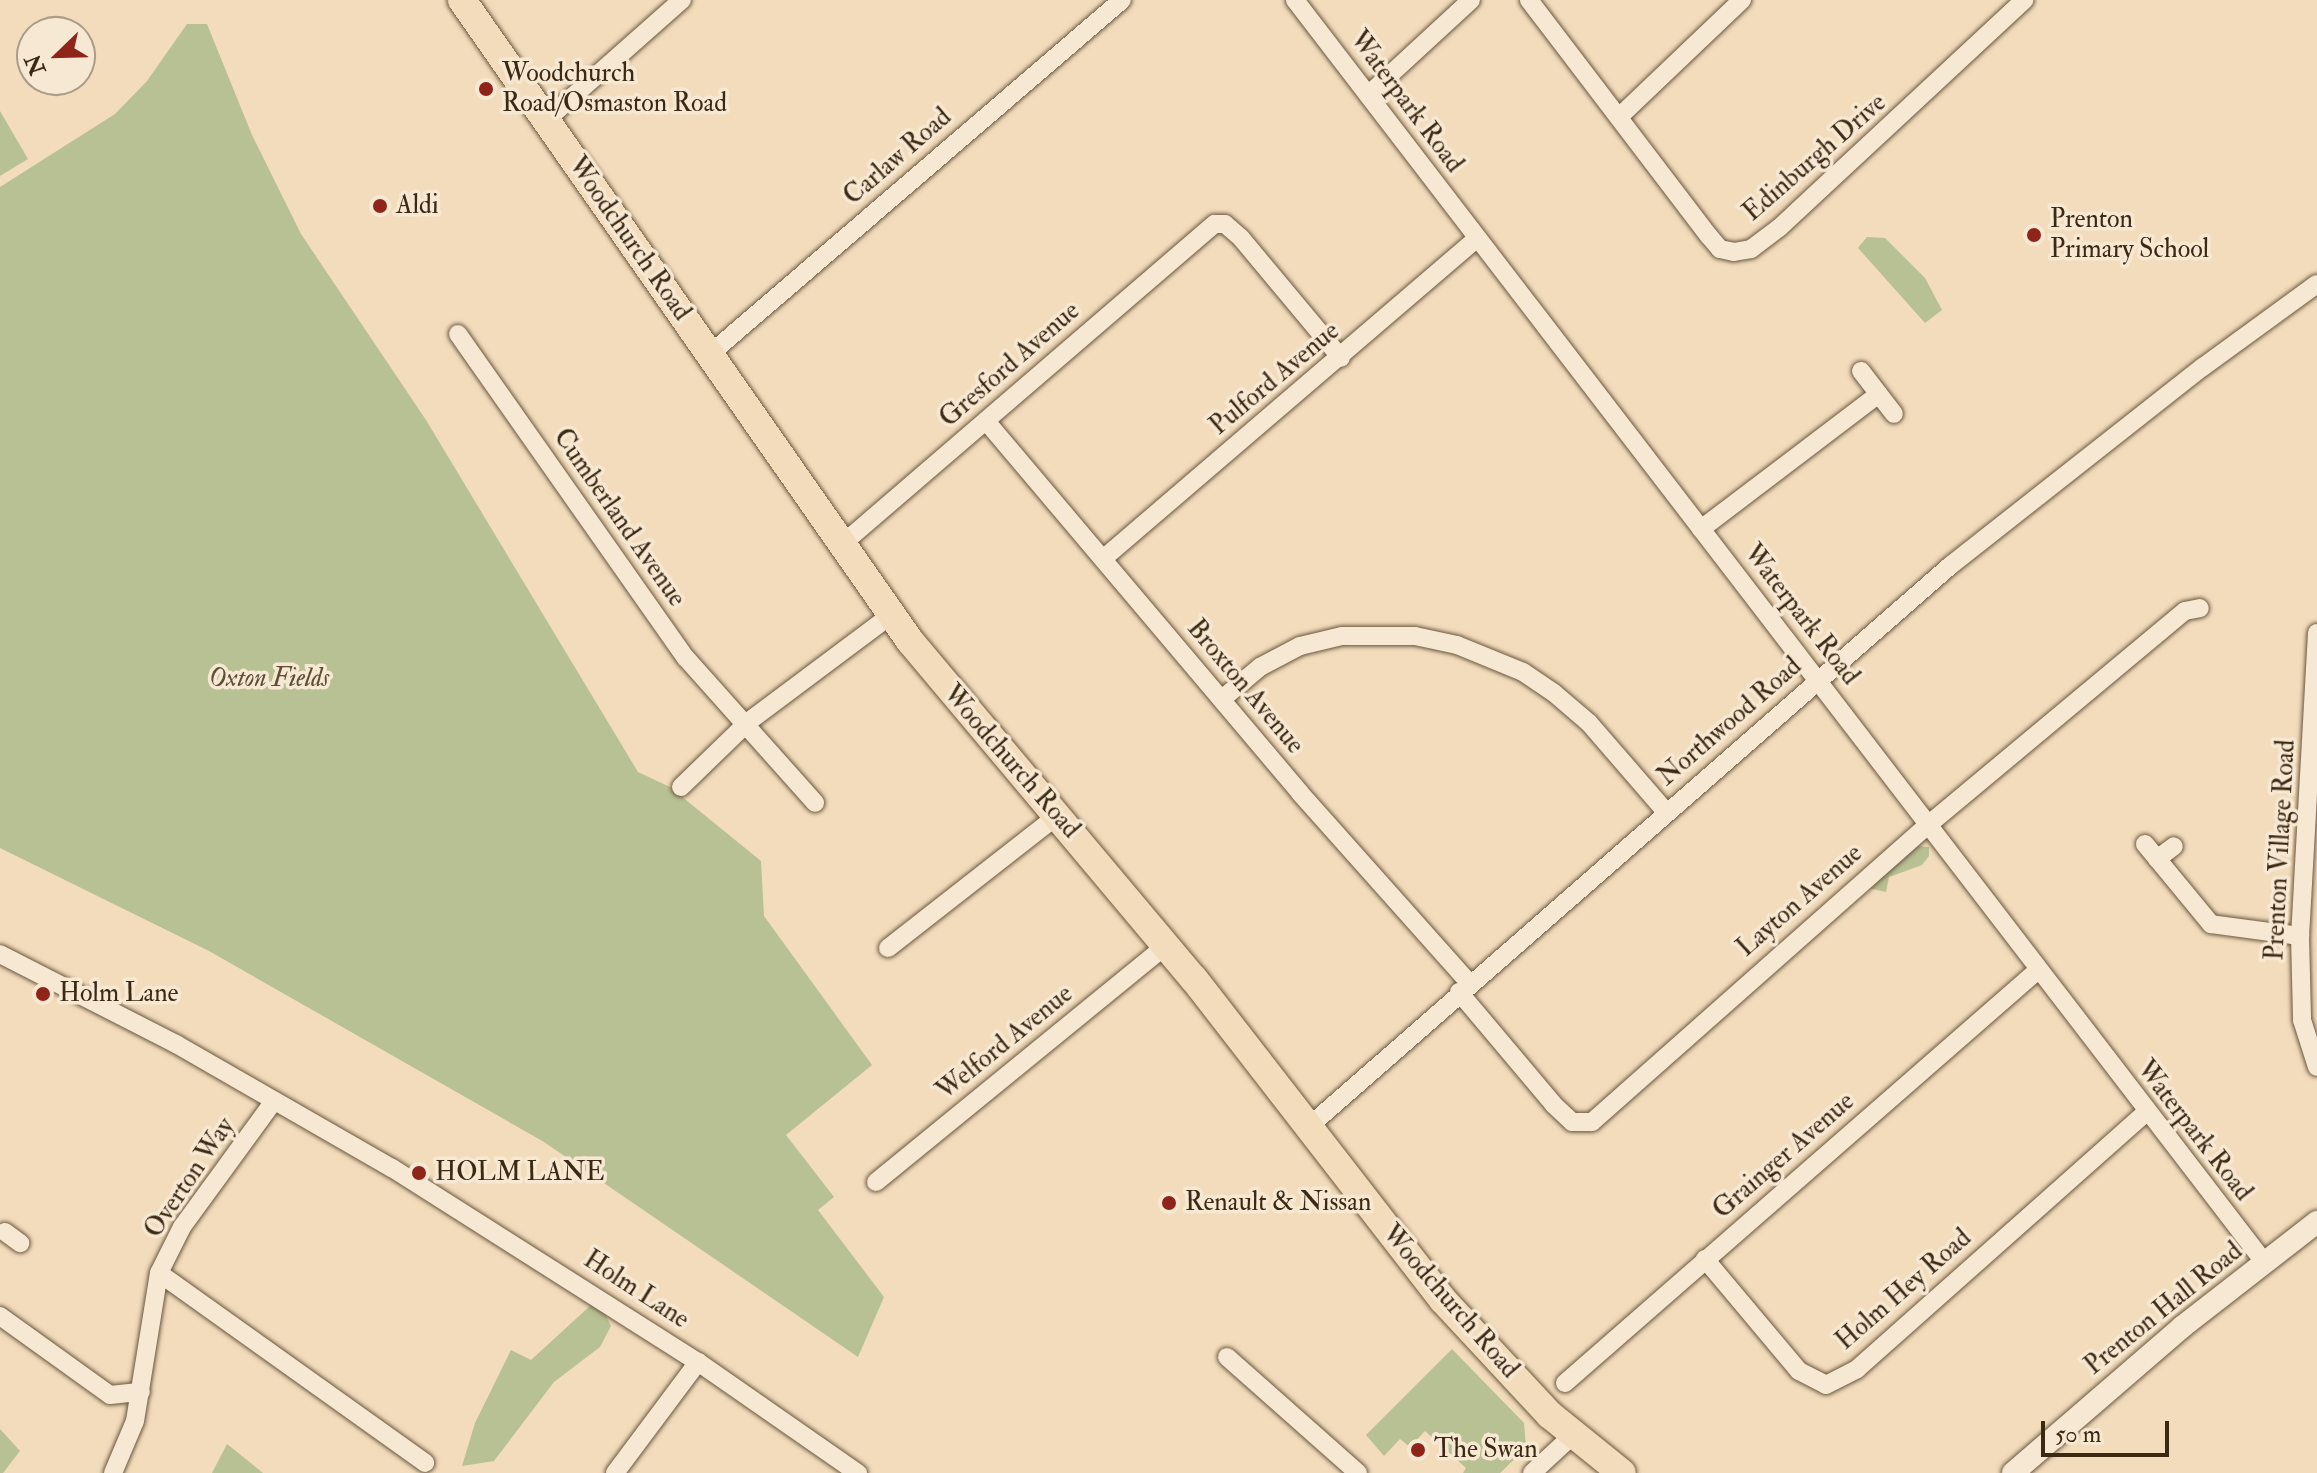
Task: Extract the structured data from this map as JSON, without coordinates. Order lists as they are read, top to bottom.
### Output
{
  "streets": {
    "highway": ["Woodchurch Road"],
    "street": [
      "Waterpark Road",
      "Carlaw Road",
      "Edinburgh Drive",
      "Gresford Avenue",
      "Pulford Avenue",
      "Cumberland Avenue",
      "Broxton Avenue",
      "Northwood Road",
      "Prenton Village Road",
      "Layton Avenue",
      "Welford Avenue",
      "Grainger Avenue",
      "Overton Way",
      "Holm Lane",
      "Holm Hey Road",
      "Prenton Hall Road"
    ]
  },
  "crossings": [
    ["Waterpark Road", "Pulford Avenue"],
    ["Waterpark Road", "Northwood Road"],
    ["Waterpark Road", "Layton Avenue"],
    ["Waterpark Road", "Grainger Avenue"],
    ["Waterpark Road", "Holm Hey Road"],
    ["Waterpark Road", "Prenton Hall Road"],
    ["Carlaw Road", "Woodchurch Road"],
    ["Woodchurch Road", "Gresford Avenue"],
    ["Woodchurch Road", "Northwood Road"],
    ["Woodchurch Road", "Welford Avenue"],
    ["Gresford Avenue", "Pulford Avenue"],
    ["Gresford Avenue", "Broxton Avenue"],
    ["Pulford Avenue", "Broxton Avenue"],
    ["Broxton Avenue", "Northwood Road"],
    ["Broxton Avenue", "Layton Avenue"],
    ["Northwood Road", "Layton Avenue"],
    ["Grainger Avenue", "Holm Hey Road"],
    ["Overton Way", "Holm Lane"]
  ],
  "parks": ["Oxton Fields"],
  "places": [
    "Woodchurch Road/Osmaston Road",
    "Aldi",
    "Prenton Primary School",
    "Holm Lane",
    "HOLM LANE",
    "Renault & Nissan",
    "The Swan"
  ],
  "scale_bar": "50 m",
  "north": "bottom left"
}
